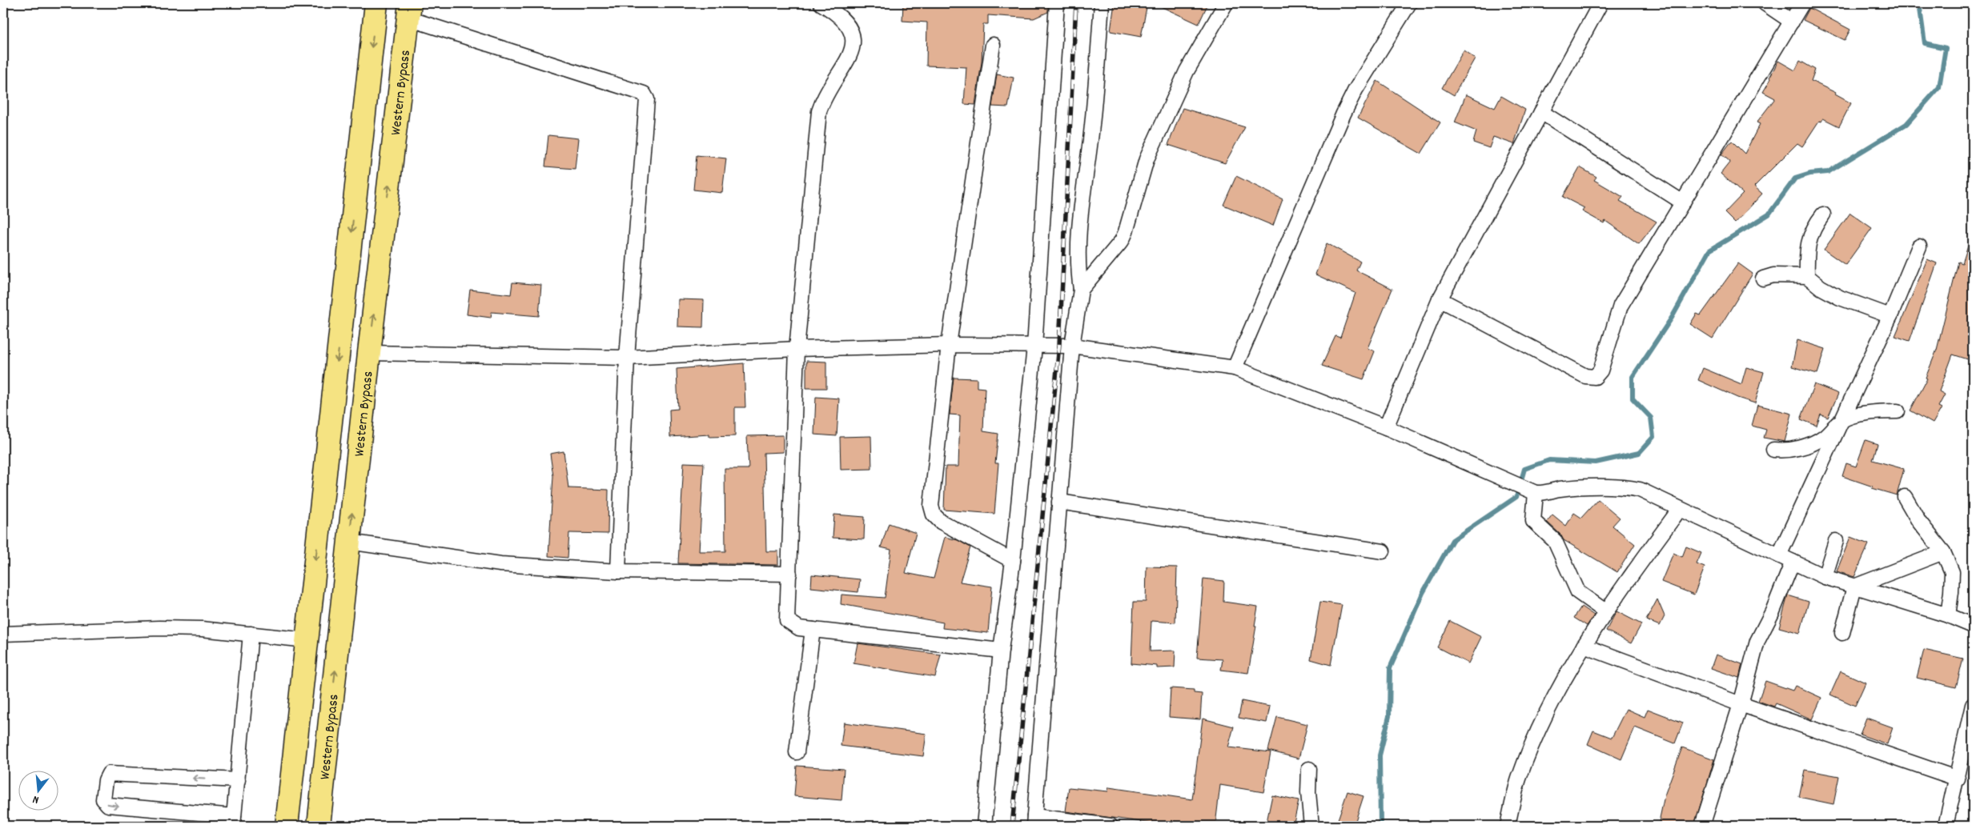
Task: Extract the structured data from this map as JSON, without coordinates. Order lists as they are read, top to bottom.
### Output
{
  "streets": {
    "main road": ["Western Bypass"]
  },
  "north": "bottom"
}
